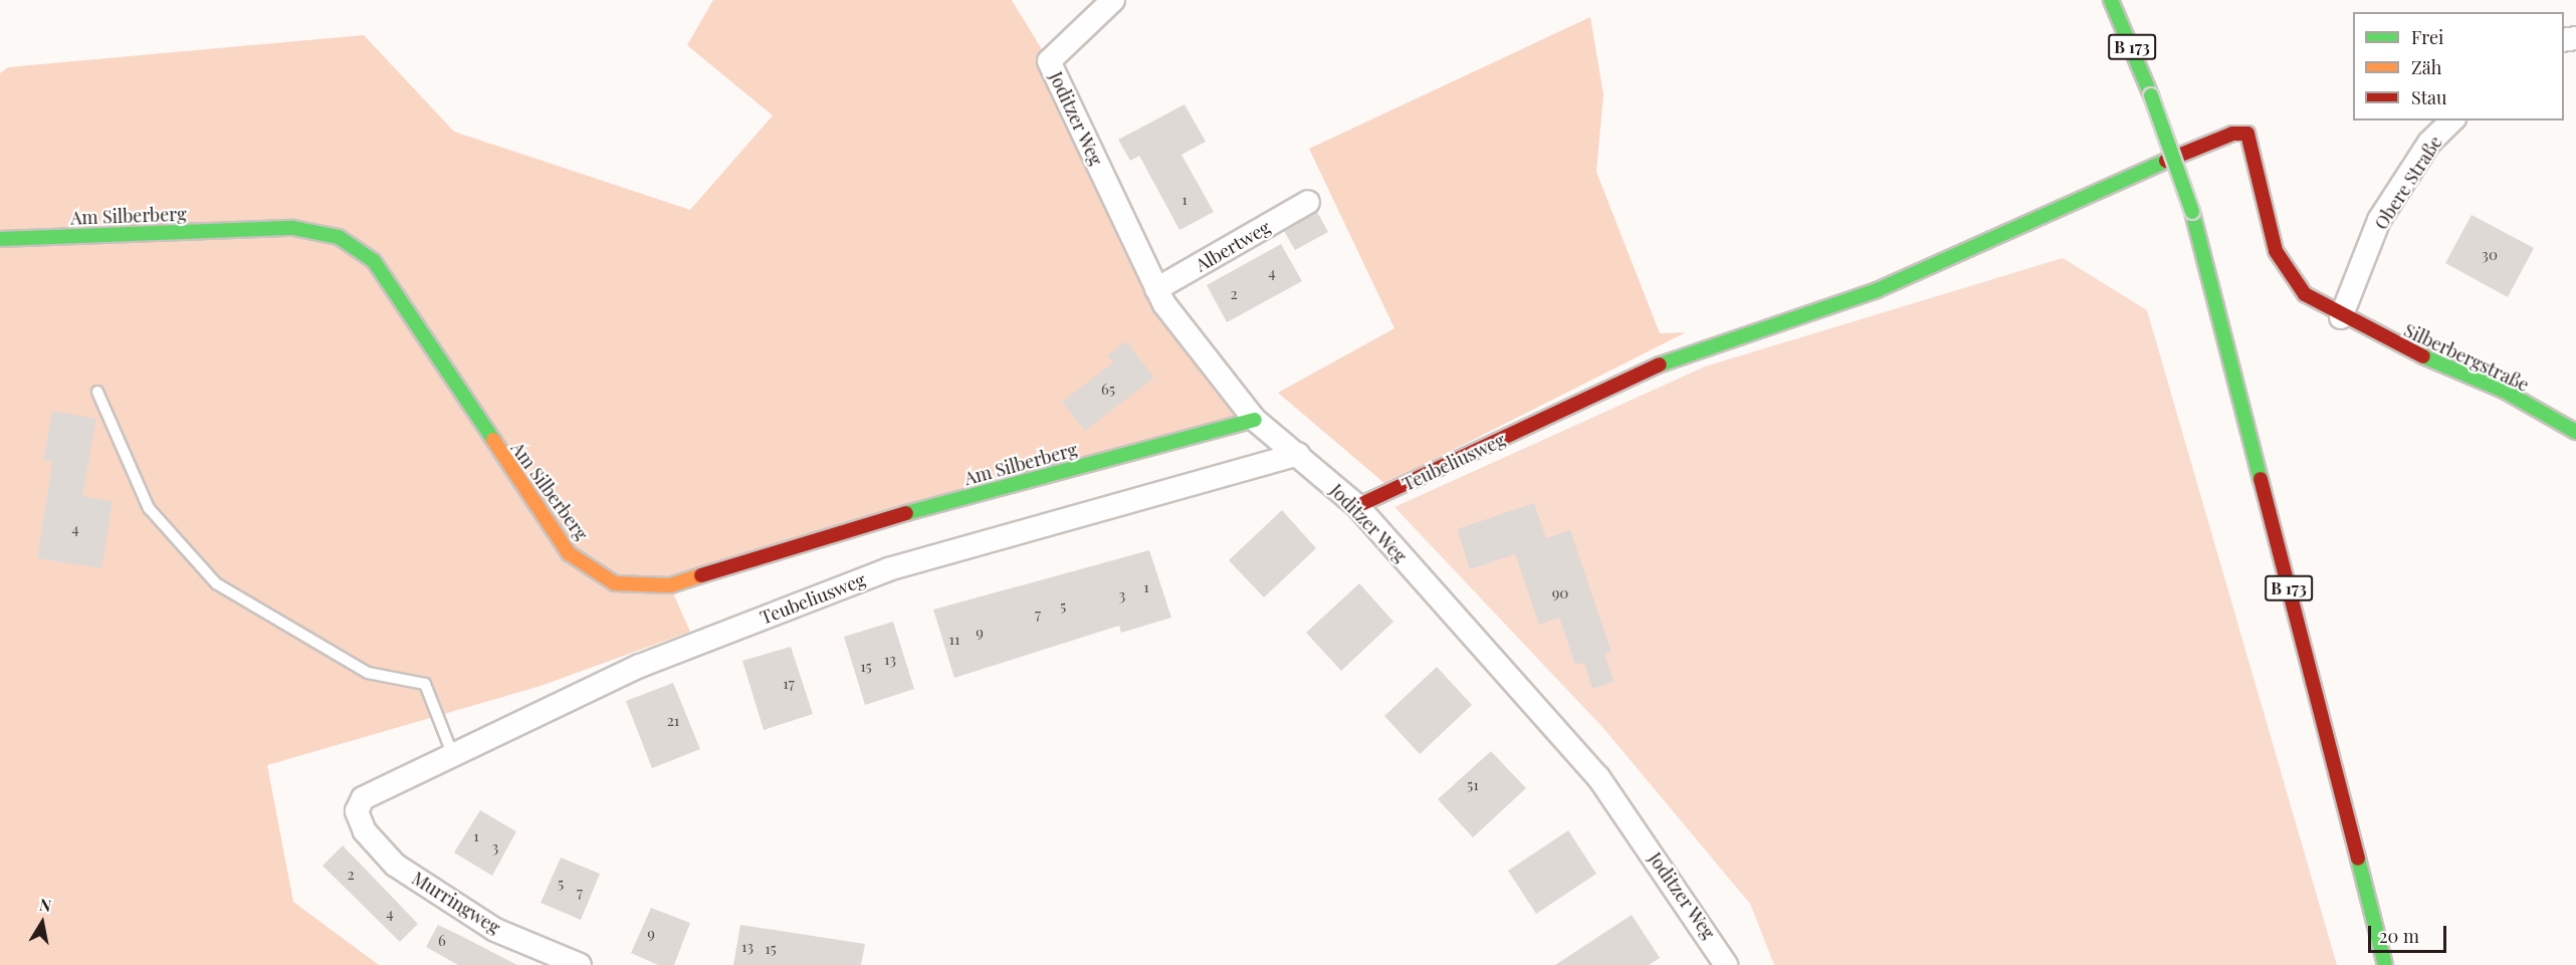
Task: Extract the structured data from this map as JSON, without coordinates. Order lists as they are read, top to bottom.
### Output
{
  "streets": {
    "street": [
      "B 173",
      "Joditzer Weg",
      "Obere Straße",
      "Am Silberberg",
      "Albertweg",
      "Silberbergstraße",
      "Teubeliusweg",
      "Murringweg"
    ]
  },
  "crossings": [
    ["Joditzer Weg", "Am Silberberg"],
    ["Joditzer Weg", "Albertweg"],
    ["Joditzer Weg", "Teubeliusweg"],
    ["Obere Straße", "Silberbergstraße"],
    ["Silberbergstraße", "Teubeliusweg"],
    ["Teubeliusweg", "Murringweg"]
  ],
  "house_numbers": [
    "1",
    "30",
    "4",
    "2",
    "65",
    "4",
    "1",
    "90",
    "3",
    "5",
    "7",
    "9",
    "11",
    "13",
    "15",
    "17",
    "21",
    "51",
    "1",
    "3",
    "2",
    "5",
    "7",
    "4",
    "9",
    "6",
    "13",
    "15"
  ],
  "legend": ["Frei", "Zäh", "Stau"],
  "scale_bar": "20 m",
  "north": "top"
}
